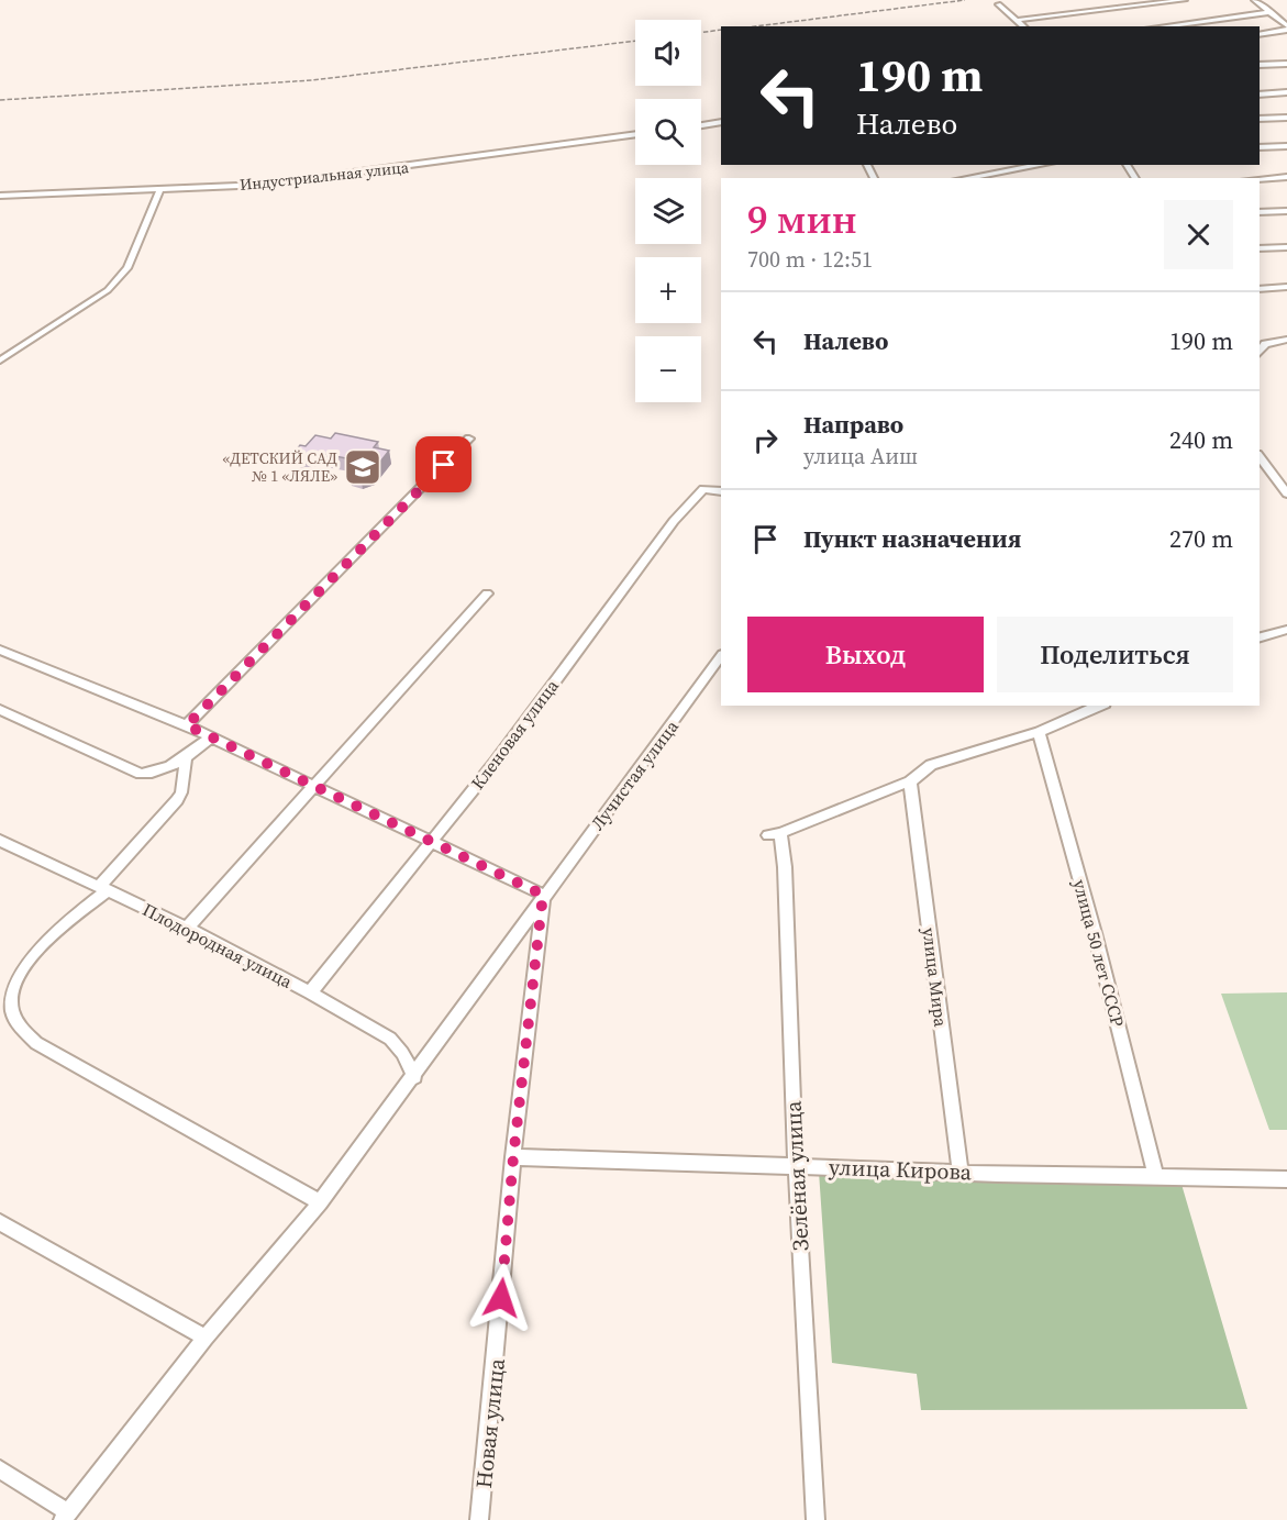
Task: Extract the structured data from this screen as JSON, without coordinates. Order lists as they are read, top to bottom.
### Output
{
  "streets": {
    "street": [
      "Индустриальная улица",
      "Кленовая улица",
      "Лучистая улица",
      "Плодородная улица",
      "улица 50 лет СССР",
      "улица Мира",
      "улица Кирова",
      "Зелёная улица",
      "Новая улица"
    ]
  },
  "crossings": [
    ["Кленовая улица", "Плодородная улица"],
    ["Лучистая улица", "Плодородная улица"],
    ["Лучистая улица", "Новая улица"],
    ["улица 50 лет СССР", "улица Кирова"],
    ["улица Мира", "улица Кирова"],
    ["улица Мира", "Зелёная улица"],
    ["улица Кирова", "Зелёная улица"],
    ["улица Кирова", "Новая улица"]
  ],
  "places": {
    "school or university": ["«ДЕТСКИЙ САД № 1 «ЛЯЛЕ»"]
  },
  "page": {
    "map_buttons": ["+", "−"],
    "turn": ["190 m", "Налево"],
    "heading": ["9 мин", "700 m · 12:51"],
    "list": [
      {
        "name": "Налево",
        "value": "190 m"
      },
      {
        "name": "Направо",
        "note": "улица Аиш",
        "value": "240 m"
      },
      {
        "name": "Пункт назначения",
        "value": "270 m"
      }
    ],
    "buttons": ["Выход", "Поделиться"]
  }
}
